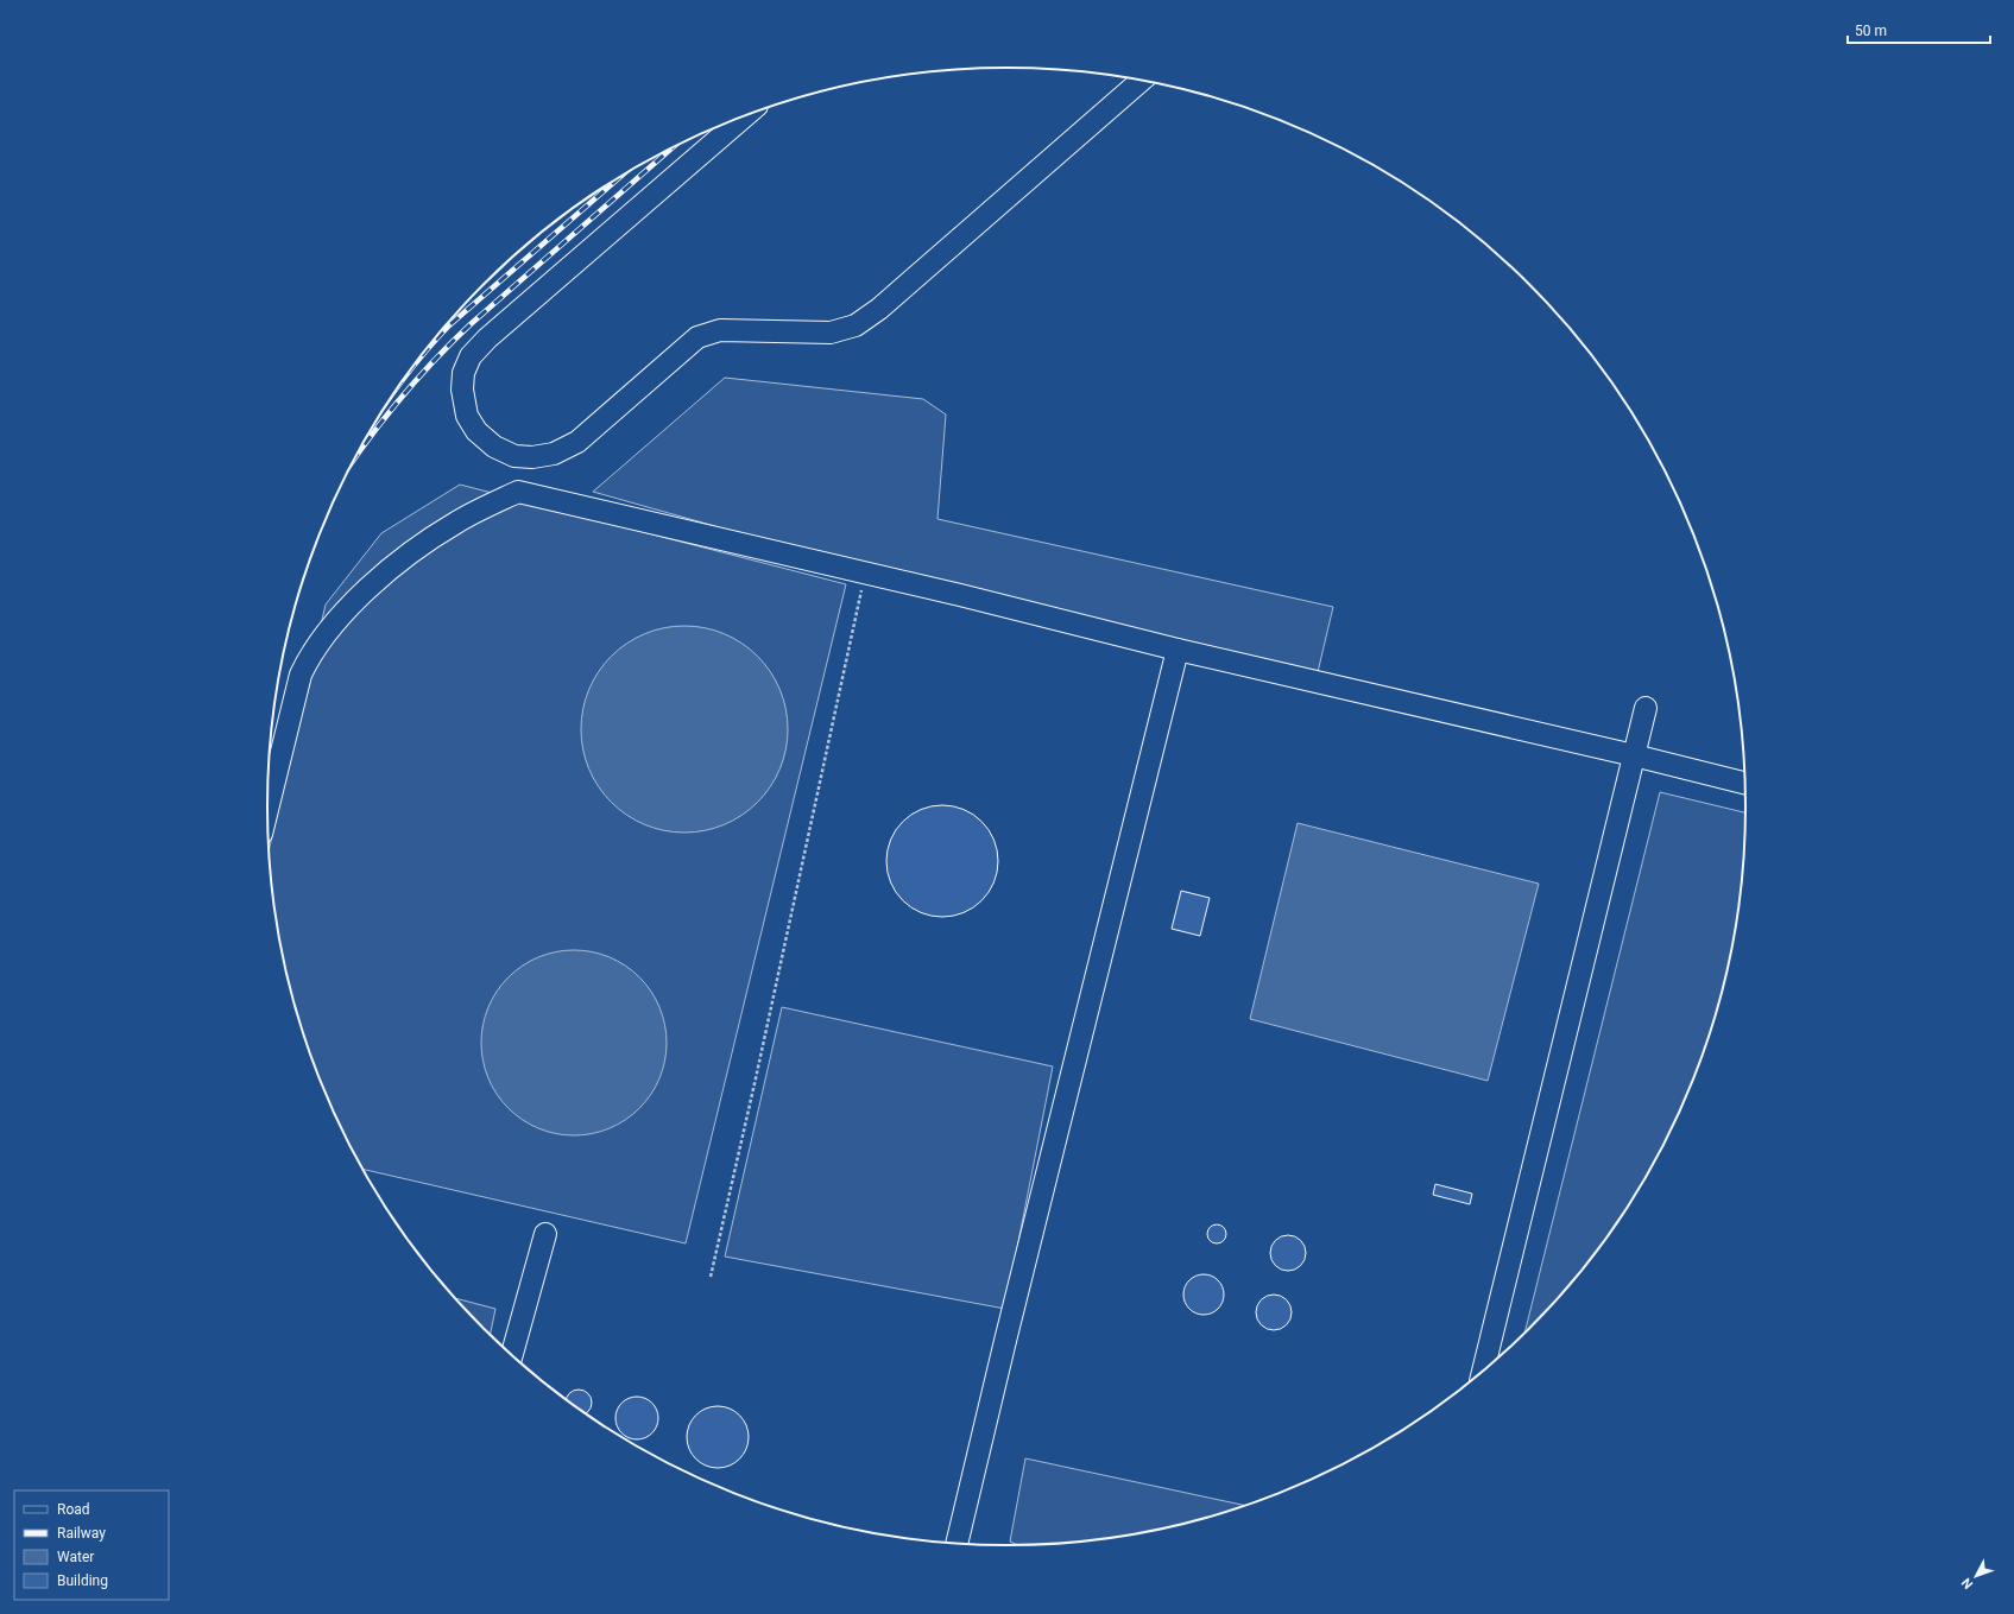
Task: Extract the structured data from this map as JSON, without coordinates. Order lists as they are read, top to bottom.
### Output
{
  "legend": [
    "Road",
    "Railway",
    "Water",
    "Building"
  ],
  "scale_bar": "50 m",
  "north": "bottom left"
}
